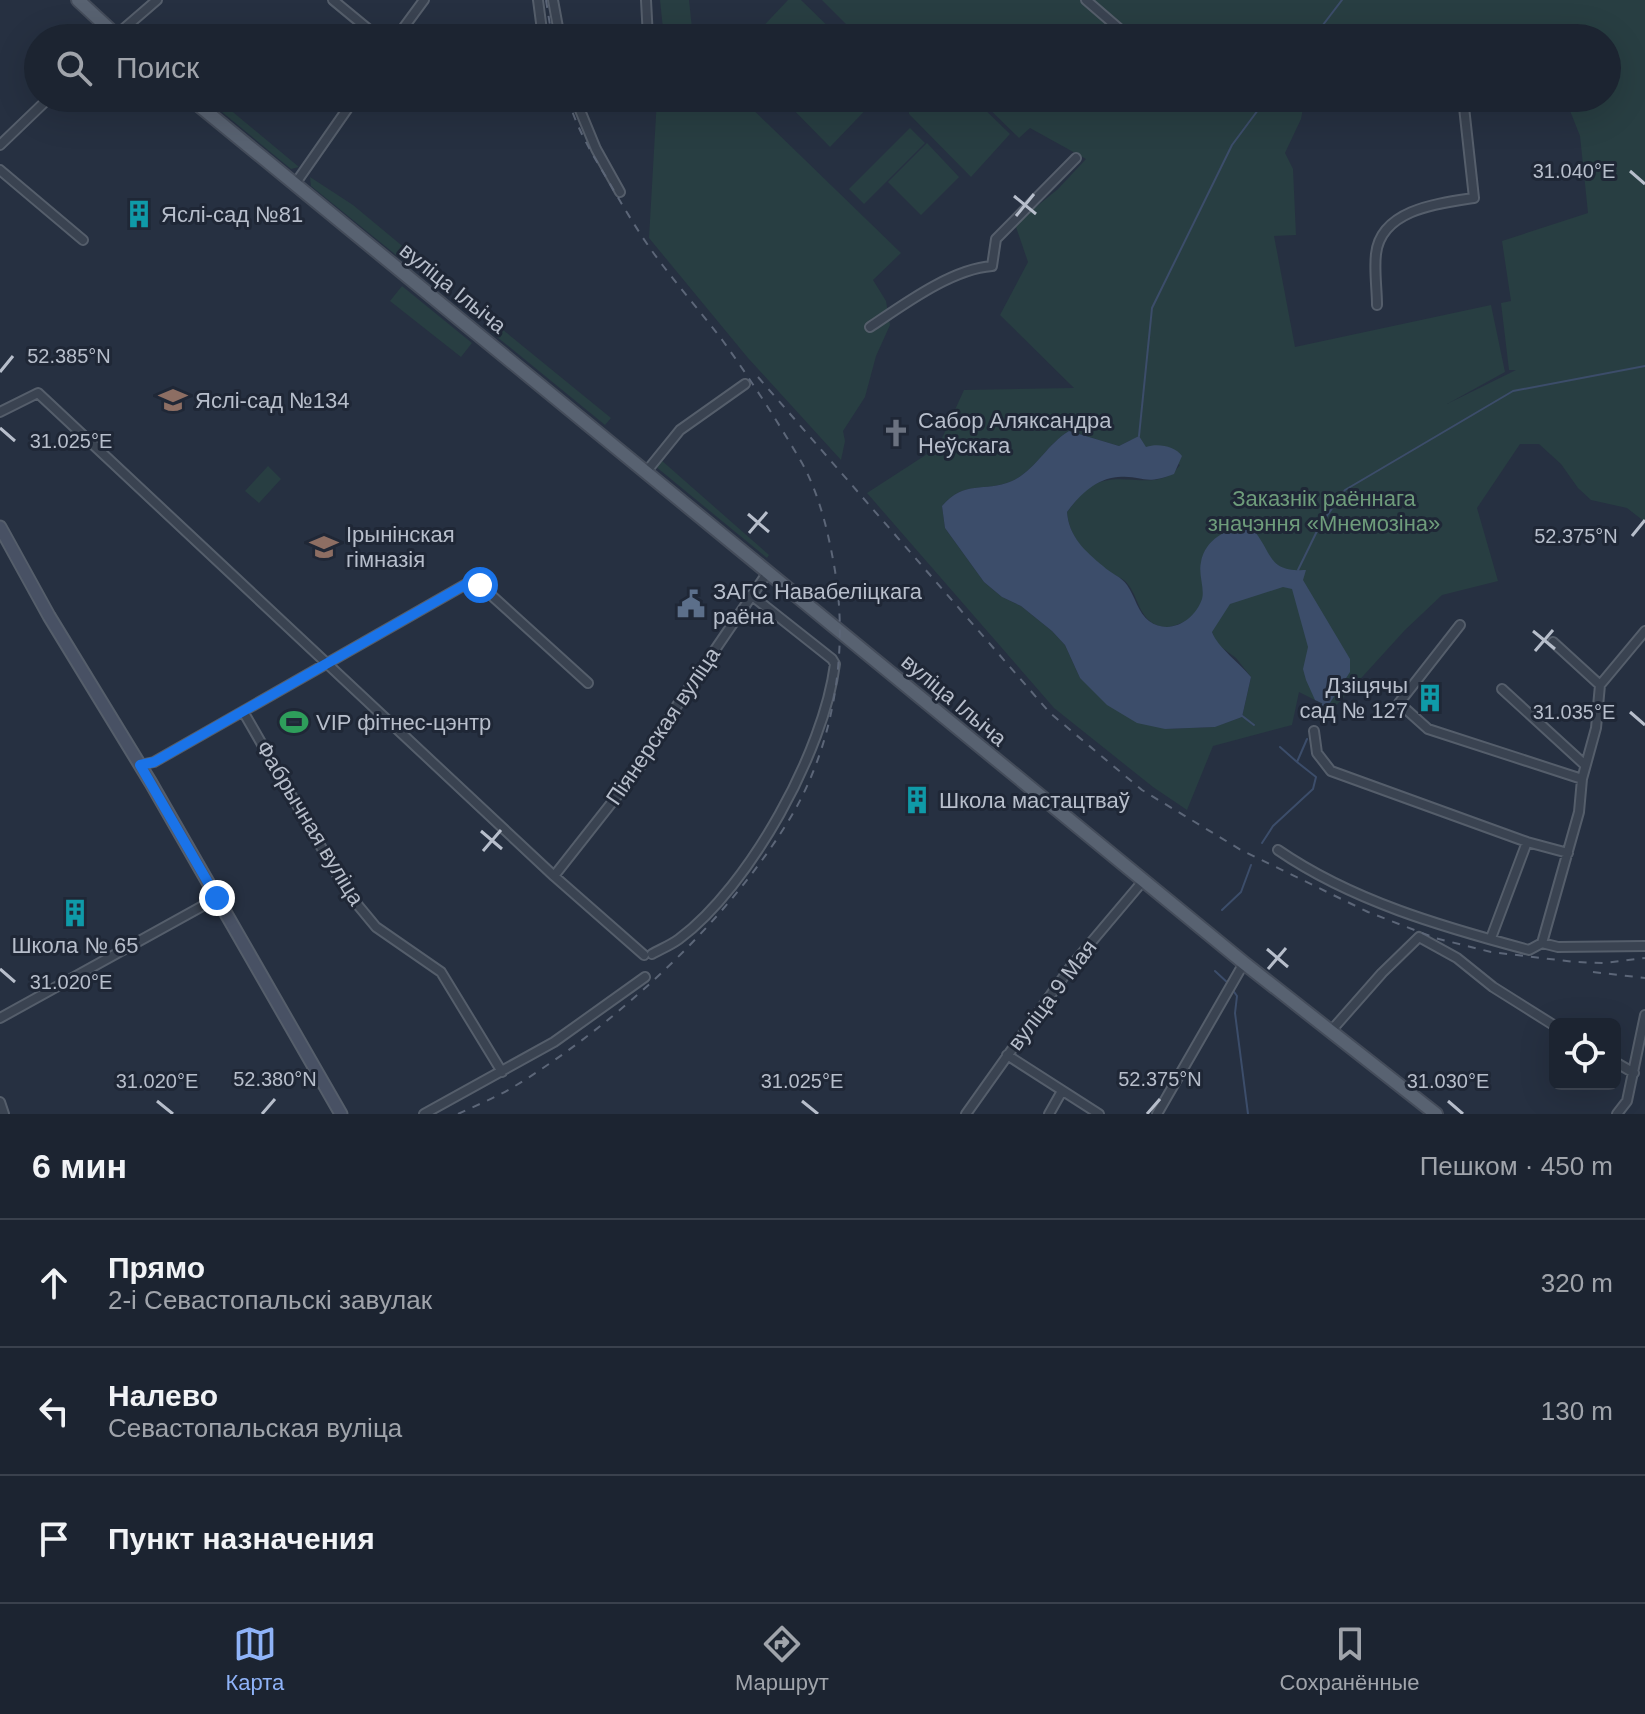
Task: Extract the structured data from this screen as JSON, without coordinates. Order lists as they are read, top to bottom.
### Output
{
  "streets": {
    "main road": ["вуліца Ільіча"],
    "street": ["Піянерская вуліца", "Фабрычная вуліца", "вуліца 9 Мая"]
  },
  "crossings": [
    ["вуліца Ільіча", "Піянерская вуліца"],
    ["вуліца Ільіча", "вуліца 9 Мая"]
  ],
  "parks": ["Заказнік раённага значэння «Мнемозіна»"],
  "places": {
    "building": [
      "Яслі-сад №81",
      "Дзіцячы сад № 127",
      "Школа мастацтваў",
      "Школа № 65"
    ],
    "school or university": ["Яслі-сад №134", "Ірынінская гімназія"],
    "church": ["Сабор Аляксандра Неўскага"],
    "public building": ["ЗАГС Навабеліцкага раёна"],
    "sports": ["VIP фітнес-цэнтр"]
  },
  "page": {
    "search": "Поиск",
    "heading": ["6 мин", "Пешком · 450 m"],
    "list": [
      ["Прямо", "2-і Севастопальскі завулак", "320 m"],
      ["Налево", "Севастопальская вуліца", "130 m"],
      "Пункт назначения"
    ],
    "nav": ["Карта", "Маршрут", "Сохранённые"]
  },
  "coordinates": [
    "31.040°E",
    "52.385°N",
    "31.025°E",
    "52.375°N",
    "31.035°E",
    "31.020°E",
    "52.380°N",
    "31.030°E"
  ]
}
